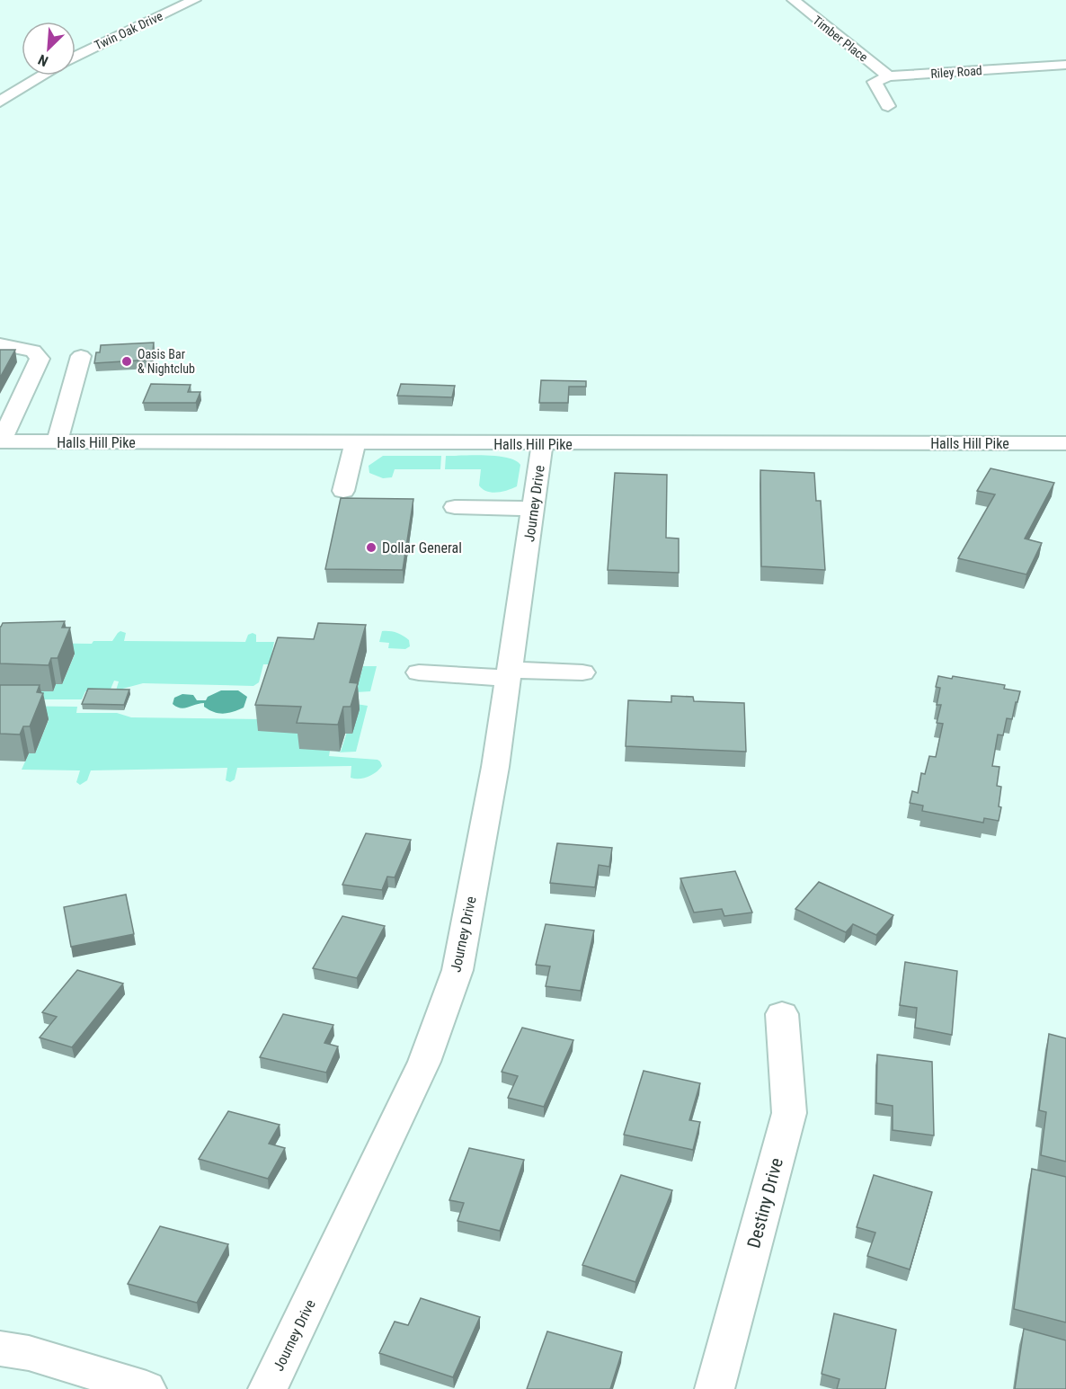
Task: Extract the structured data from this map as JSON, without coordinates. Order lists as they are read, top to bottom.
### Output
{
  "streets": {
    "street": [
      "Twin Oak Drive",
      "Timber Place",
      "Riley Road",
      "Halls Hill Pike",
      "Journey Drive",
      "Destiny Drive"
    ]
  },
  "crossings": [
    ["Timber Place", "Riley Road"],
    ["Halls Hill Pike", "Journey Drive"]
  ],
  "places": ["Oasis Bar & Nightclub", "Dollar General"],
  "north": "bottom left"
}
